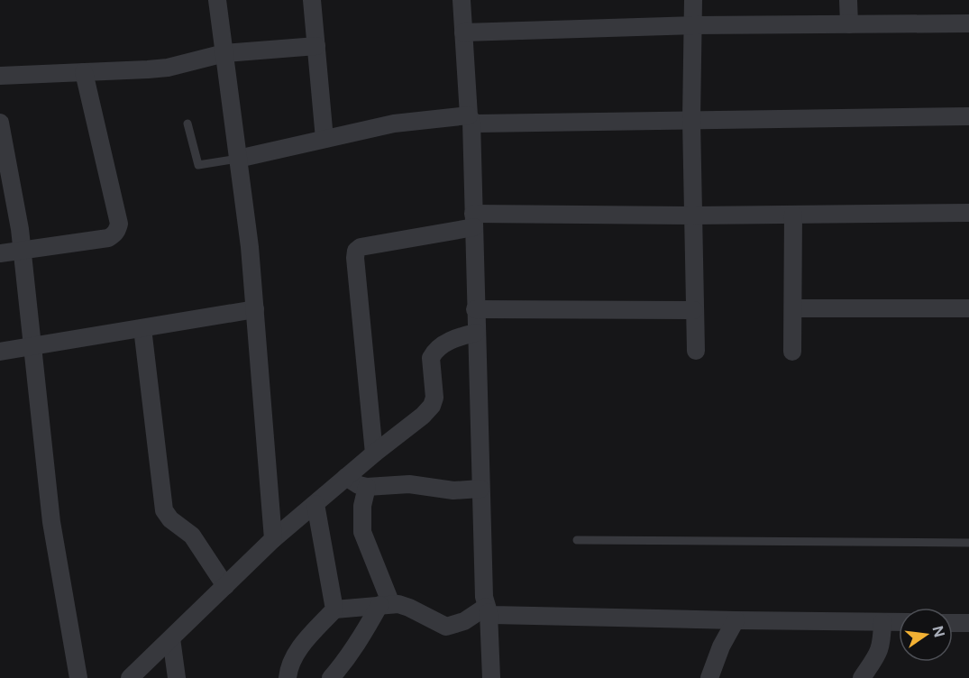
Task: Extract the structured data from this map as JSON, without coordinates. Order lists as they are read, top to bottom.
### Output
{
  "north": "right"
}
